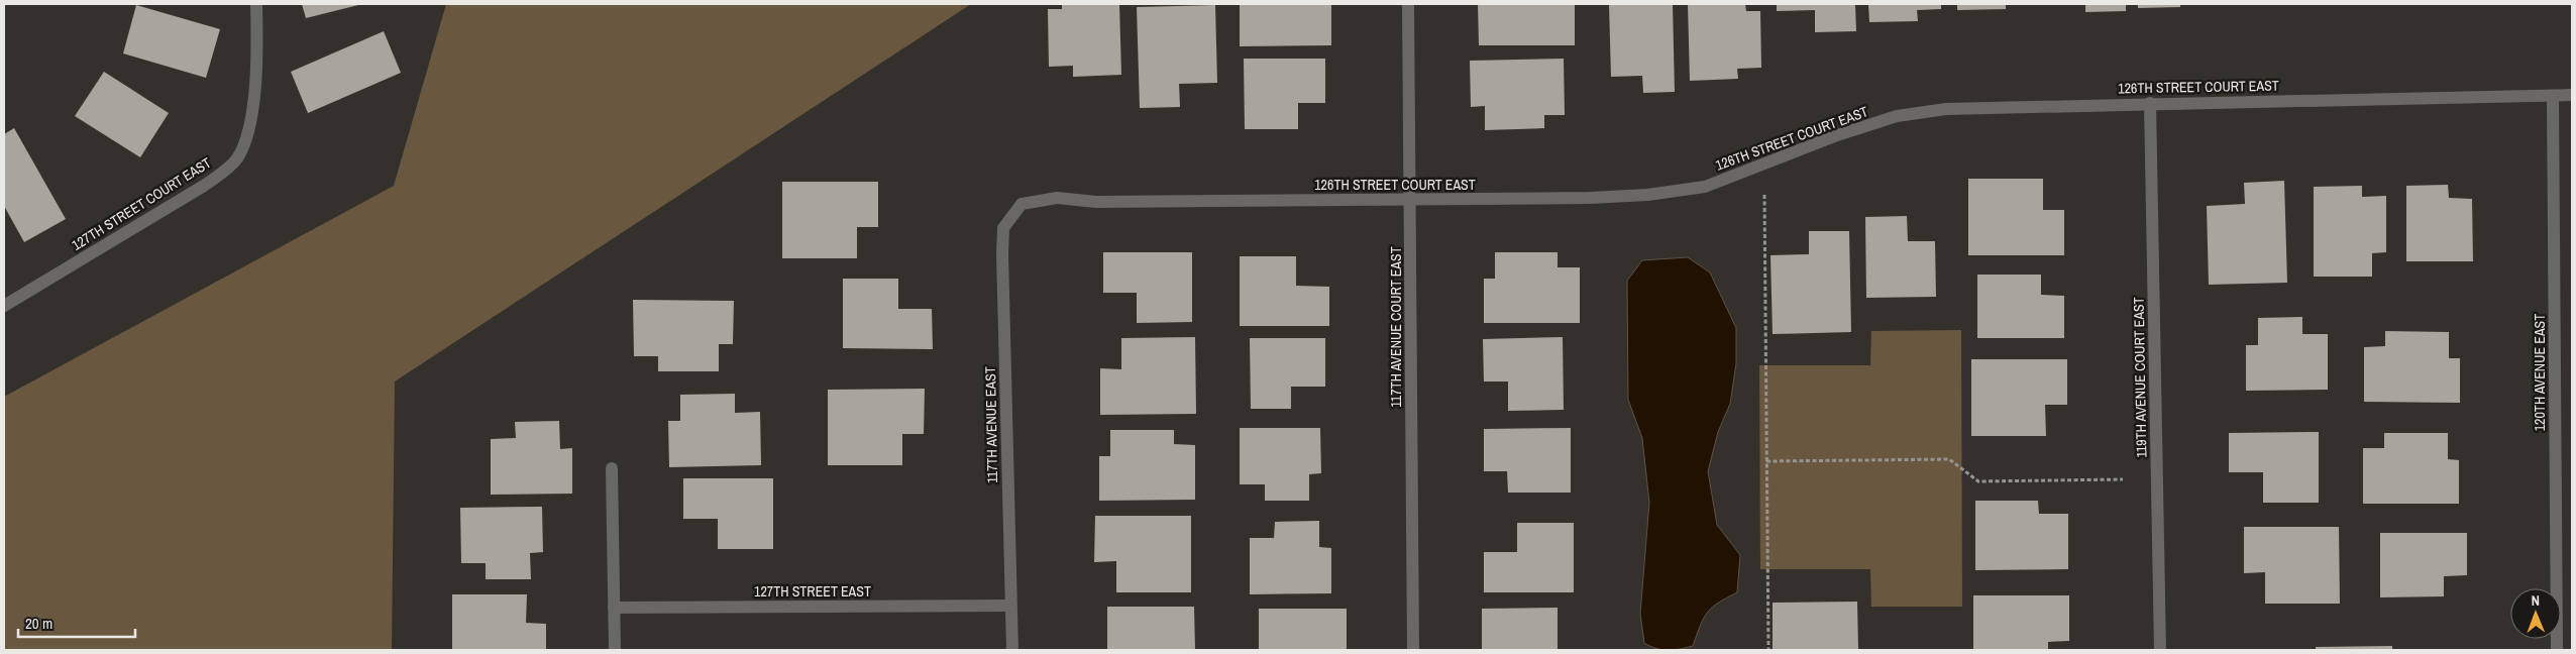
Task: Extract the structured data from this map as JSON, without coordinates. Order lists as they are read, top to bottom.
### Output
{
  "streets": {
    "street": [
      "126TH STREET COURT EAST",
      "127TH STREET COURT EAST",
      "117TH AVENUE COURT EAST",
      "120TH AVENUE EAST",
      "119TH AVENUE COURT EAST",
      "117TH AVENUE EAST",
      "127TH STREET EAST"
    ]
  },
  "crossings": [
    ["126TH STREET COURT EAST", "117TH AVENUE COURT EAST"],
    ["126TH STREET COURT EAST", "120TH AVENUE EAST"],
    ["126TH STREET COURT EAST", "119TH AVENUE COURT EAST"],
    ["126TH STREET COURT EAST", "117TH AVENUE EAST"],
    ["117TH AVENUE EAST", "127TH STREET EAST"]
  ],
  "scale_bar": "20 m",
  "north": "top"
}
